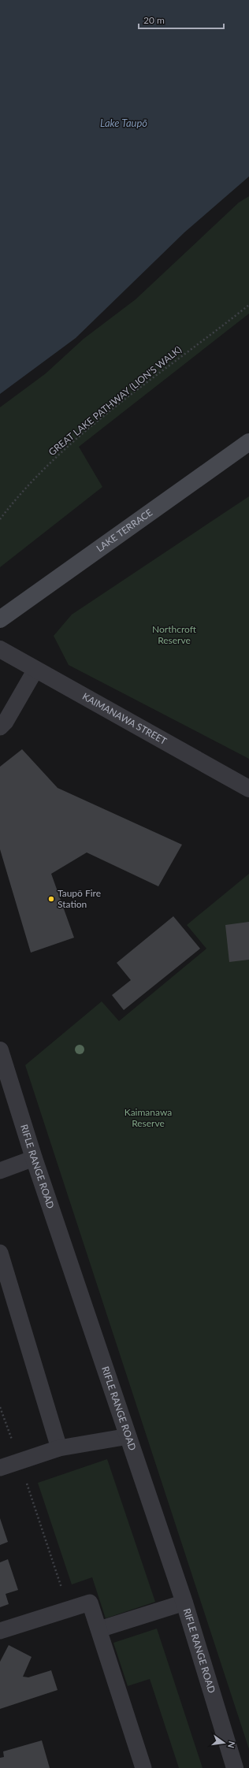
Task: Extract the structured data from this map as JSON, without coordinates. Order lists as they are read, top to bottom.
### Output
{
  "streets": {
    "main road": ["LAKE TERRACE"],
    "street": ["KAIMANAWA STREET", "RIFLE RANGE ROAD"],
    "path": ["GREAT LAKE PATHWAY (LION'S WALK)"]
  },
  "water": ["Lake Taupō"],
  "parks": ["Northcroft Reserve", "Kaimanawa Reserve"],
  "places": ["Taupō Fire Station"],
  "scale_bar": "20 m",
  "north": "right"
}
